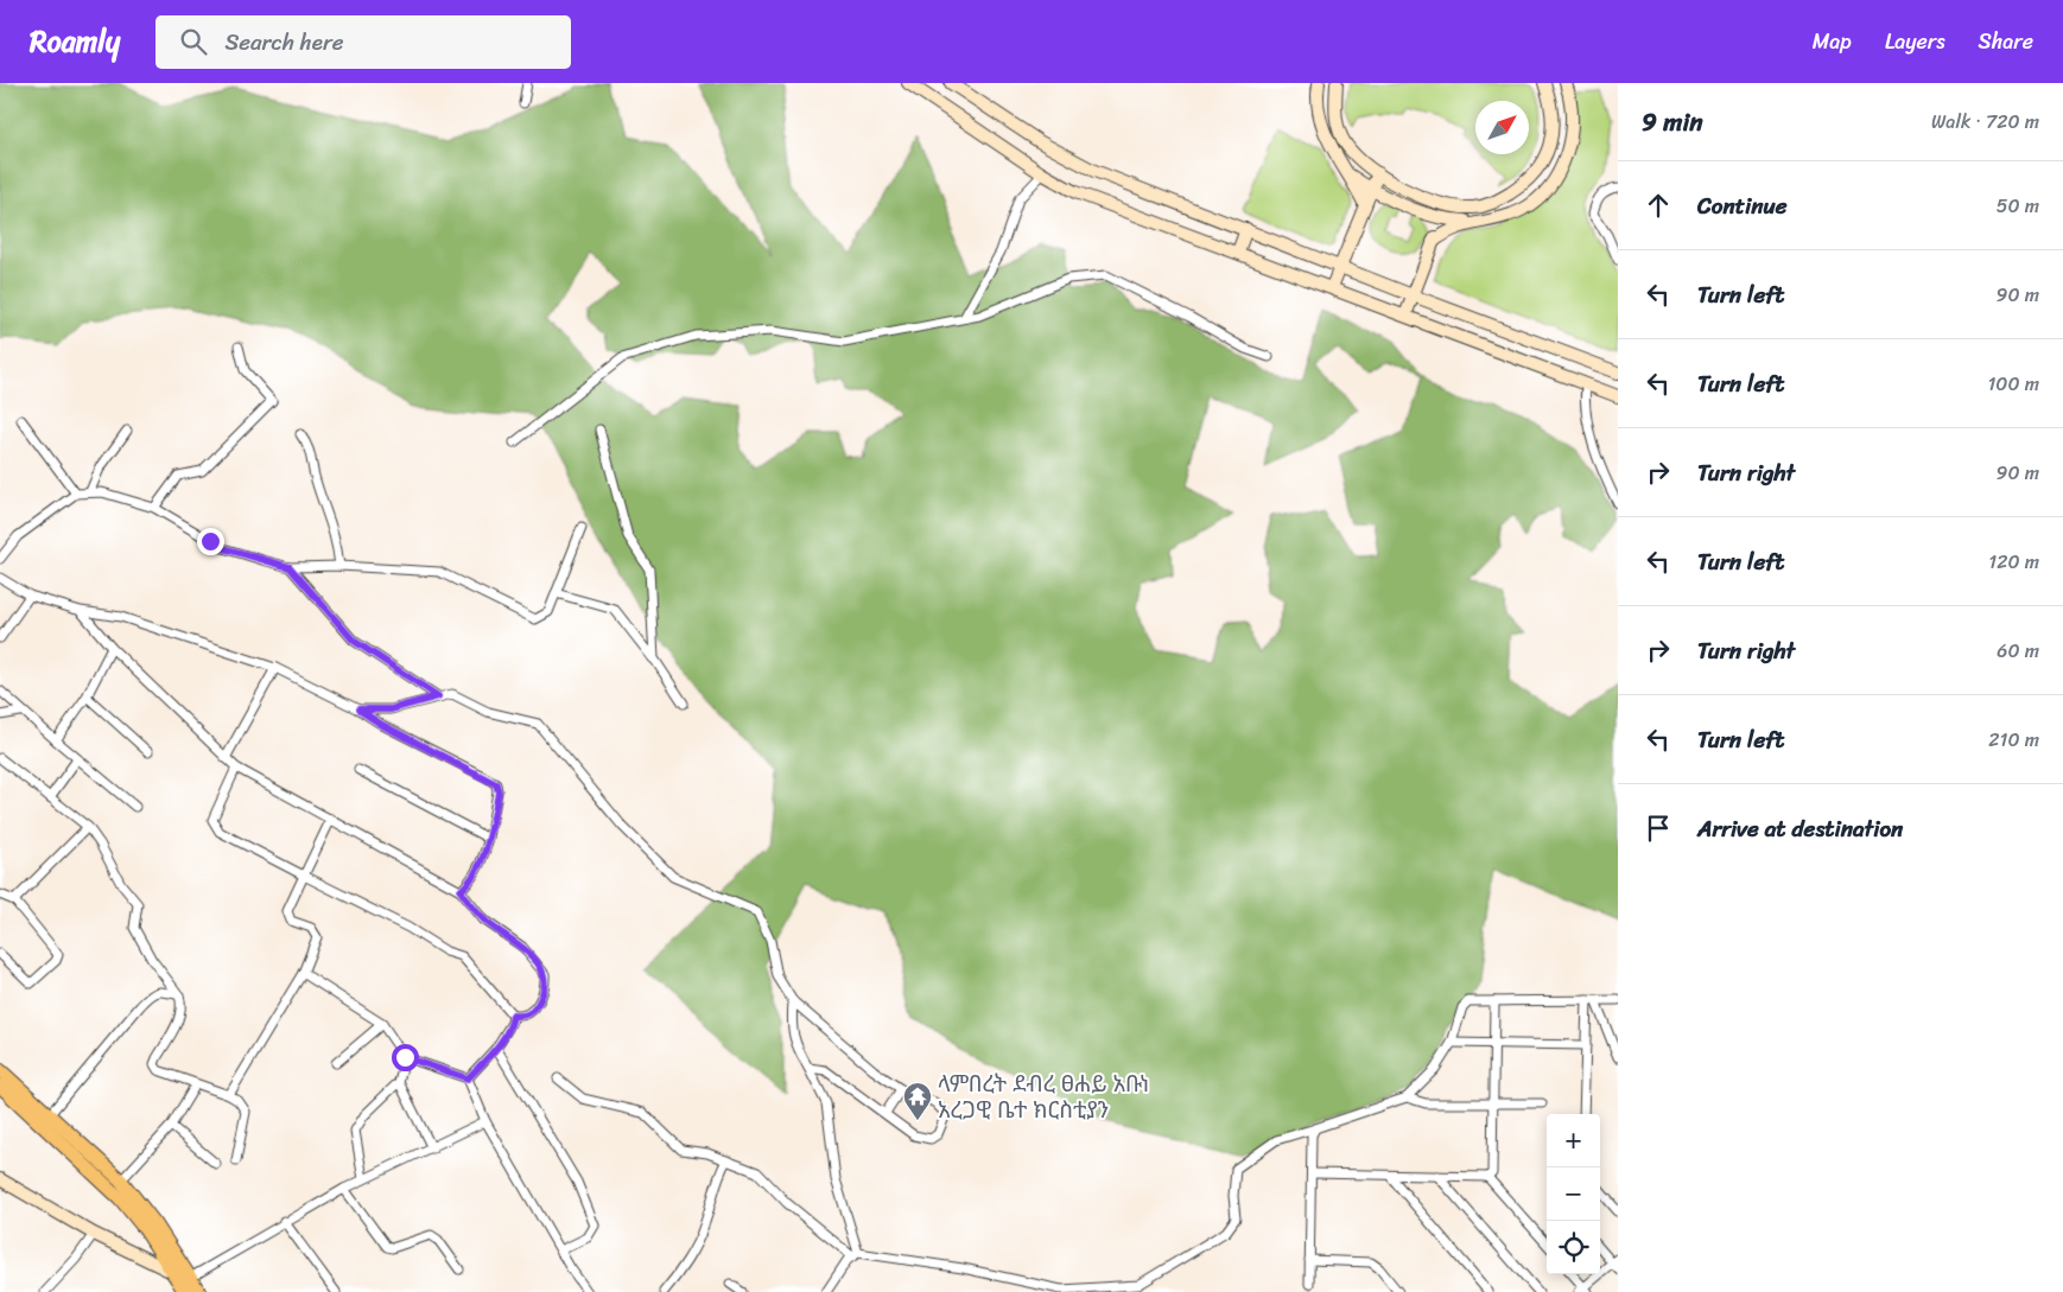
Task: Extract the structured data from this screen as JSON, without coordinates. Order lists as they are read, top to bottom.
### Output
{
  "places": {
    "temple": ["ላምበረት ደብረ ፀሐይ አቡነ አረጋዊ ቤተ ክርስቲያን"]
  },
  "north": "top right",
  "page": {
    "header": "Roamly",
    "search": "Search here",
    "nav": ["Map", "Layers", "Share"],
    "heading": ["9 min", "Walk · 720 m"],
    "list": [
      ["Continue", "50 m"],
      ["Turn left", "90 m"],
      ["Turn left", "100 m"],
      ["Turn right", "90 m"],
      ["Turn left", "120 m"],
      ["Turn right", "60 m"],
      ["Turn left", "210 m"],
      "Arrive at destination"
    ],
    "map_buttons": ["+", "−"]
  }
}
